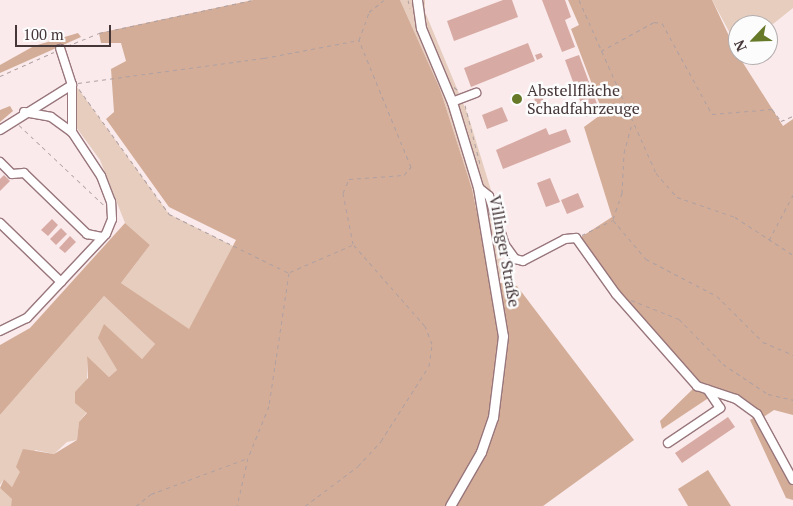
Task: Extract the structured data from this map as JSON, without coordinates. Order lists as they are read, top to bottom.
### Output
{
  "streets": {
    "main road": ["Villinger Straße"]
  },
  "places": ["Abstellfläche Schadfahrzeuge"],
  "scale_bar": "100 m",
  "north": "bottom left"
}
